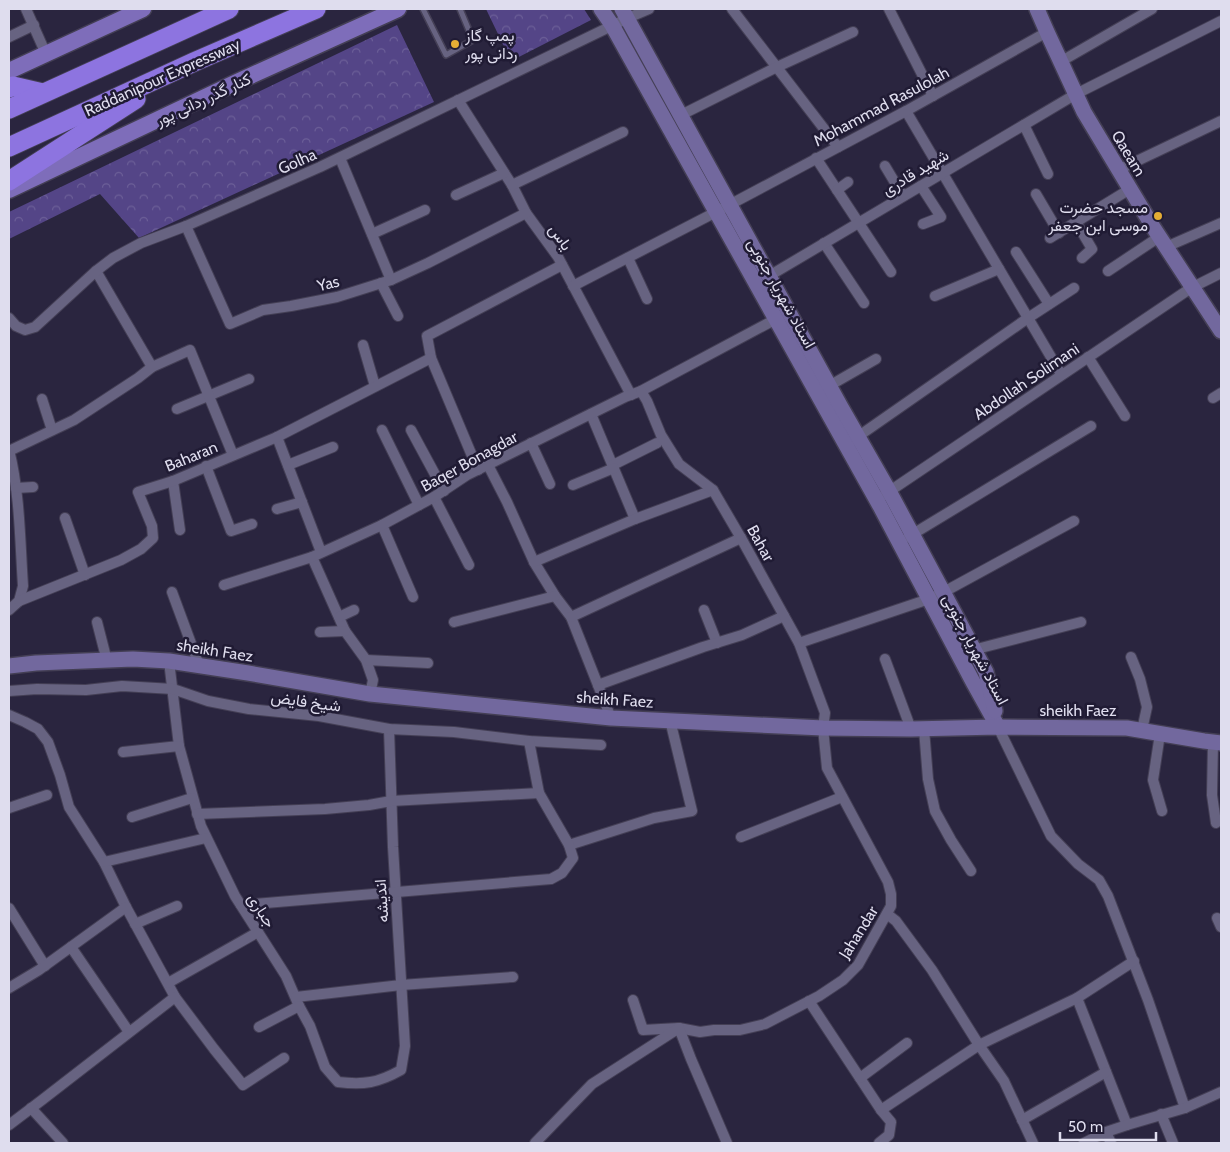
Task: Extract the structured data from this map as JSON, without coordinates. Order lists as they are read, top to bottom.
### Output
{
  "streets": {
    "highway": ["Raddanipour Expressway"],
    "main road": ["کنار گذر ردانی پور"],
    "street": [
      "Mohammad Rasulolah",
      "Qaeam",
      "Golha",
      "شهید قادری",
      "یاس",
      "Yas",
      "استاد شهریار جنوبی",
      "Abdollah Solimani",
      "Baharan",
      "Baqer Bonagdar",
      "Bahar",
      "sheikh Faez",
      "شیخ فایض",
      "اندیشه",
      "جباری",
      "Jahandar"
    ]
  },
  "crossings": [
    ["Mohammad Rasulolah", "Qaeam"],
    ["Mohammad Rasulolah", "یاس"],
    ["Mohammad Rasulolah", "استاد شهریار جنوبی"],
    ["Qaeam", "شهید قادری"],
    ["Qaeam", "Abdollah Solimani"],
    ["Golha", "یاس"],
    ["Golha", "Yas"],
    ["Golha", "استاد شهریار جنوبی"],
    ["شهید قادری", "استاد شهریار جنوبی"],
    ["یاس", "Yas"],
    ["یاس", "Baqer Bonagdar"],
    ["یاس", "Bahar"],
    ["استاد شهریار جنوبی", "Abdollah Solimani"],
    ["استاد شهریار جنوبی", "Baqer Bonagdar"],
    ["استاد شهریار جنوبی", "sheikh Faez"],
    ["Baqer Bonagdar", "Bahar"],
    ["Bahar", "sheikh Faez"],
    ["Bahar", "Jahandar"],
    ["sheikh Faez", "جباری"],
    ["sheikh Faez", "Jahandar"],
    ["شیخ فایض", "اندیشه"],
    ["شیخ فایض", "جباری"],
    ["اندیشه", "جباری"]
  ],
  "places": ["پمپ گاز ردانی پور", "مسجد حضرت موسی ابن جعفر"],
  "scale_bar": "50 m"
}
